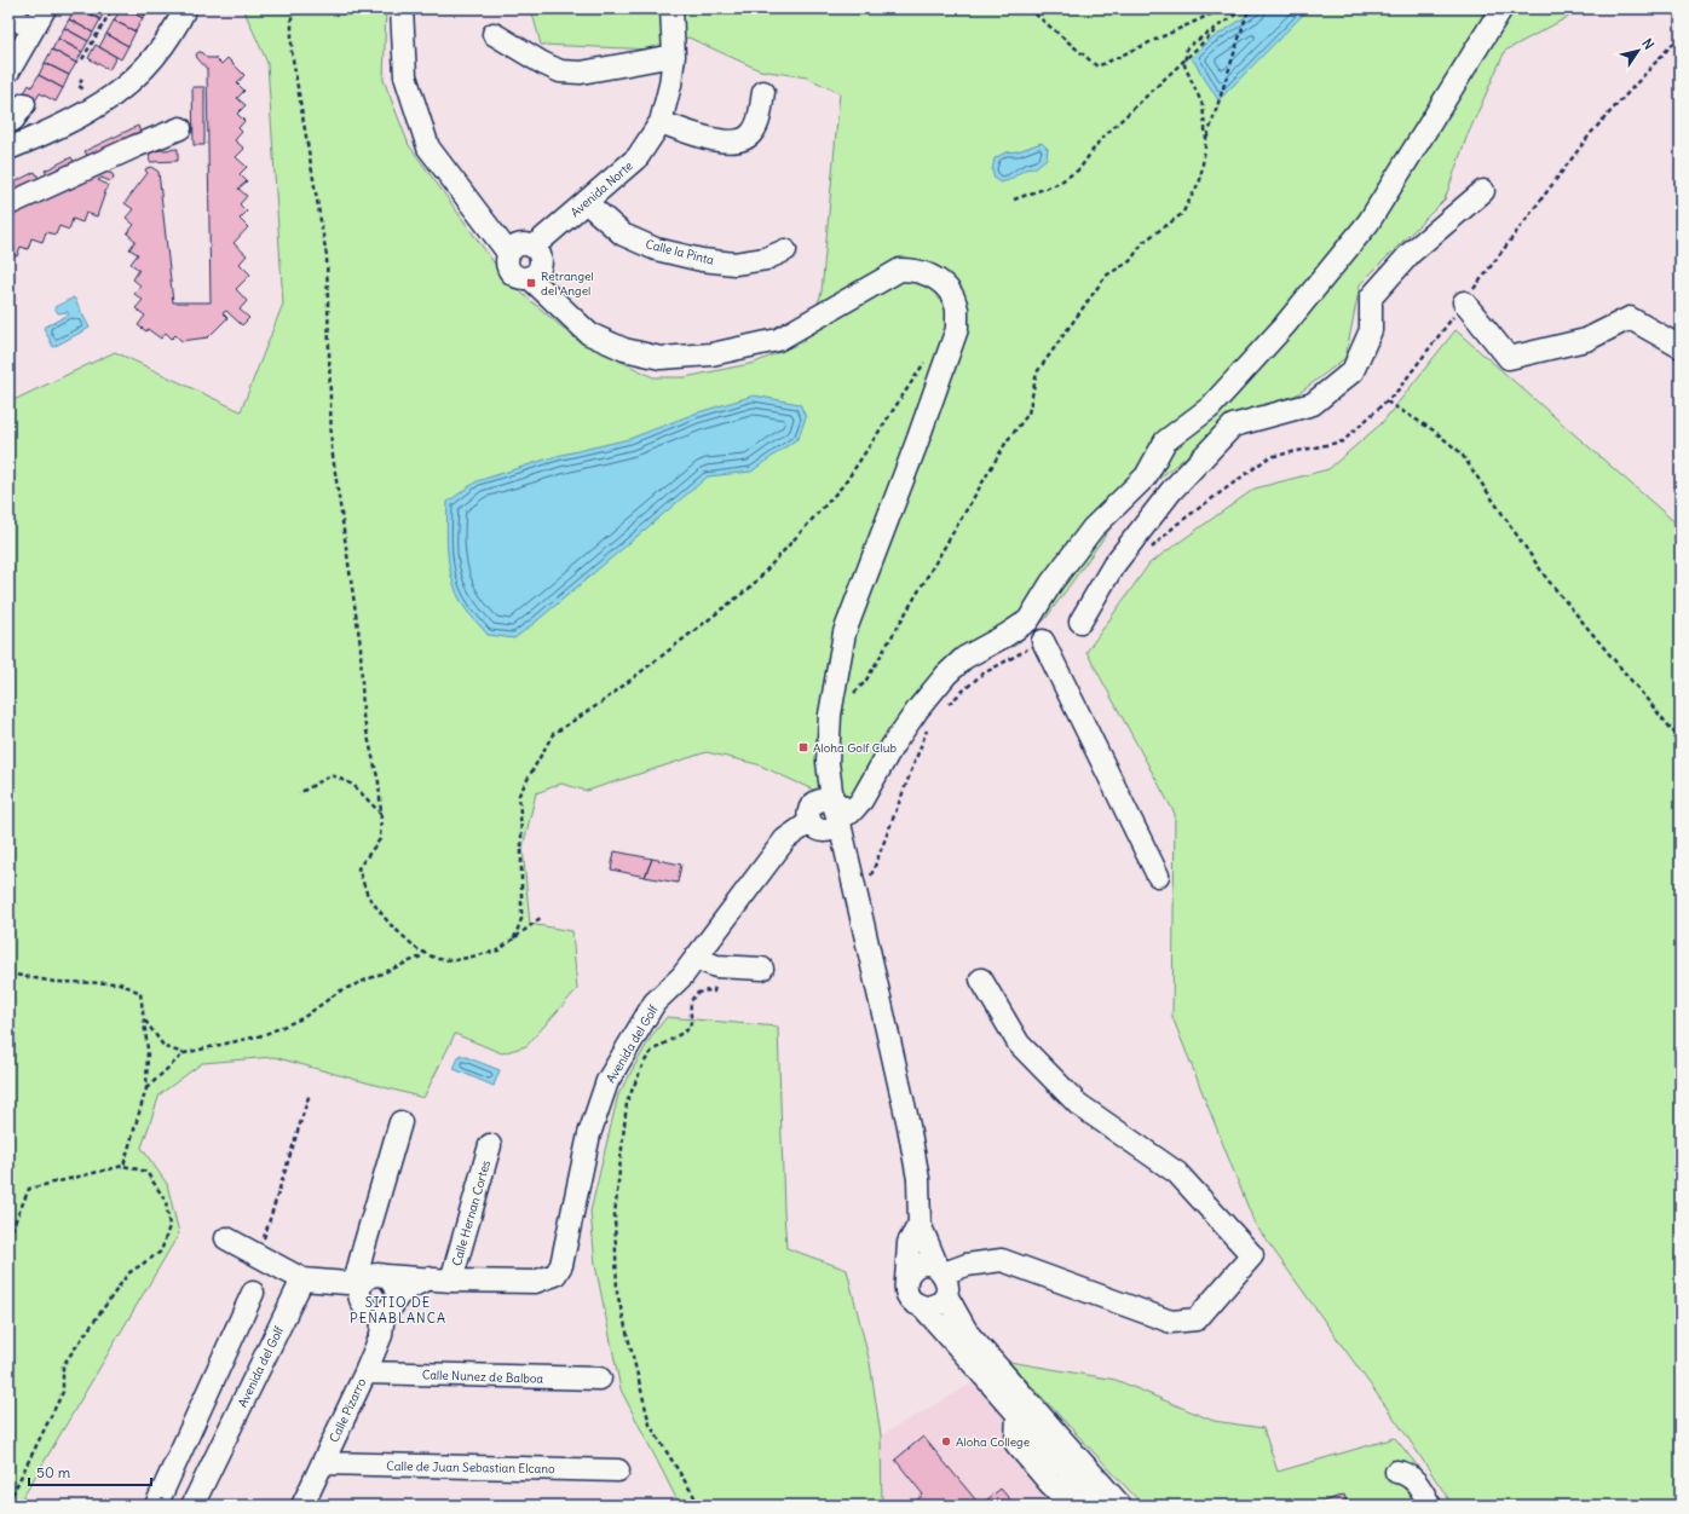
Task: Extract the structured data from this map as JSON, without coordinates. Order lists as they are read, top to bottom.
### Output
{
  "streets": {
    "street": [
      "Avenida Norte",
      "Calle la Pinta",
      "Avenida del Golf",
      "Calle Hernan Cortes",
      "Calle Nunez de Balboa",
      "Calle Pizarro",
      "Calle de Juan Sebastian Elcano"
    ]
  },
  "crossings": [
    ["Avenida Norte", "Calle la Pinta"],
    ["Avenida del Golf", "Calle Hernan Cortes"],
    ["Avenida del Golf", "Calle Pizarro"],
    ["Calle Nunez de Balboa", "Calle Pizarro"],
    ["Calle Pizarro", "Calle de Juan Sebastian Elcano"]
  ],
  "districts": ["SITIO DE PEÑABLANCA"],
  "places": {
    "transit": ["Retrangel del Angel", "Aloha Golf Club"],
    "other": ["Aloha College"]
  },
  "scale_bar": "50 m",
  "north": "top right"
}
